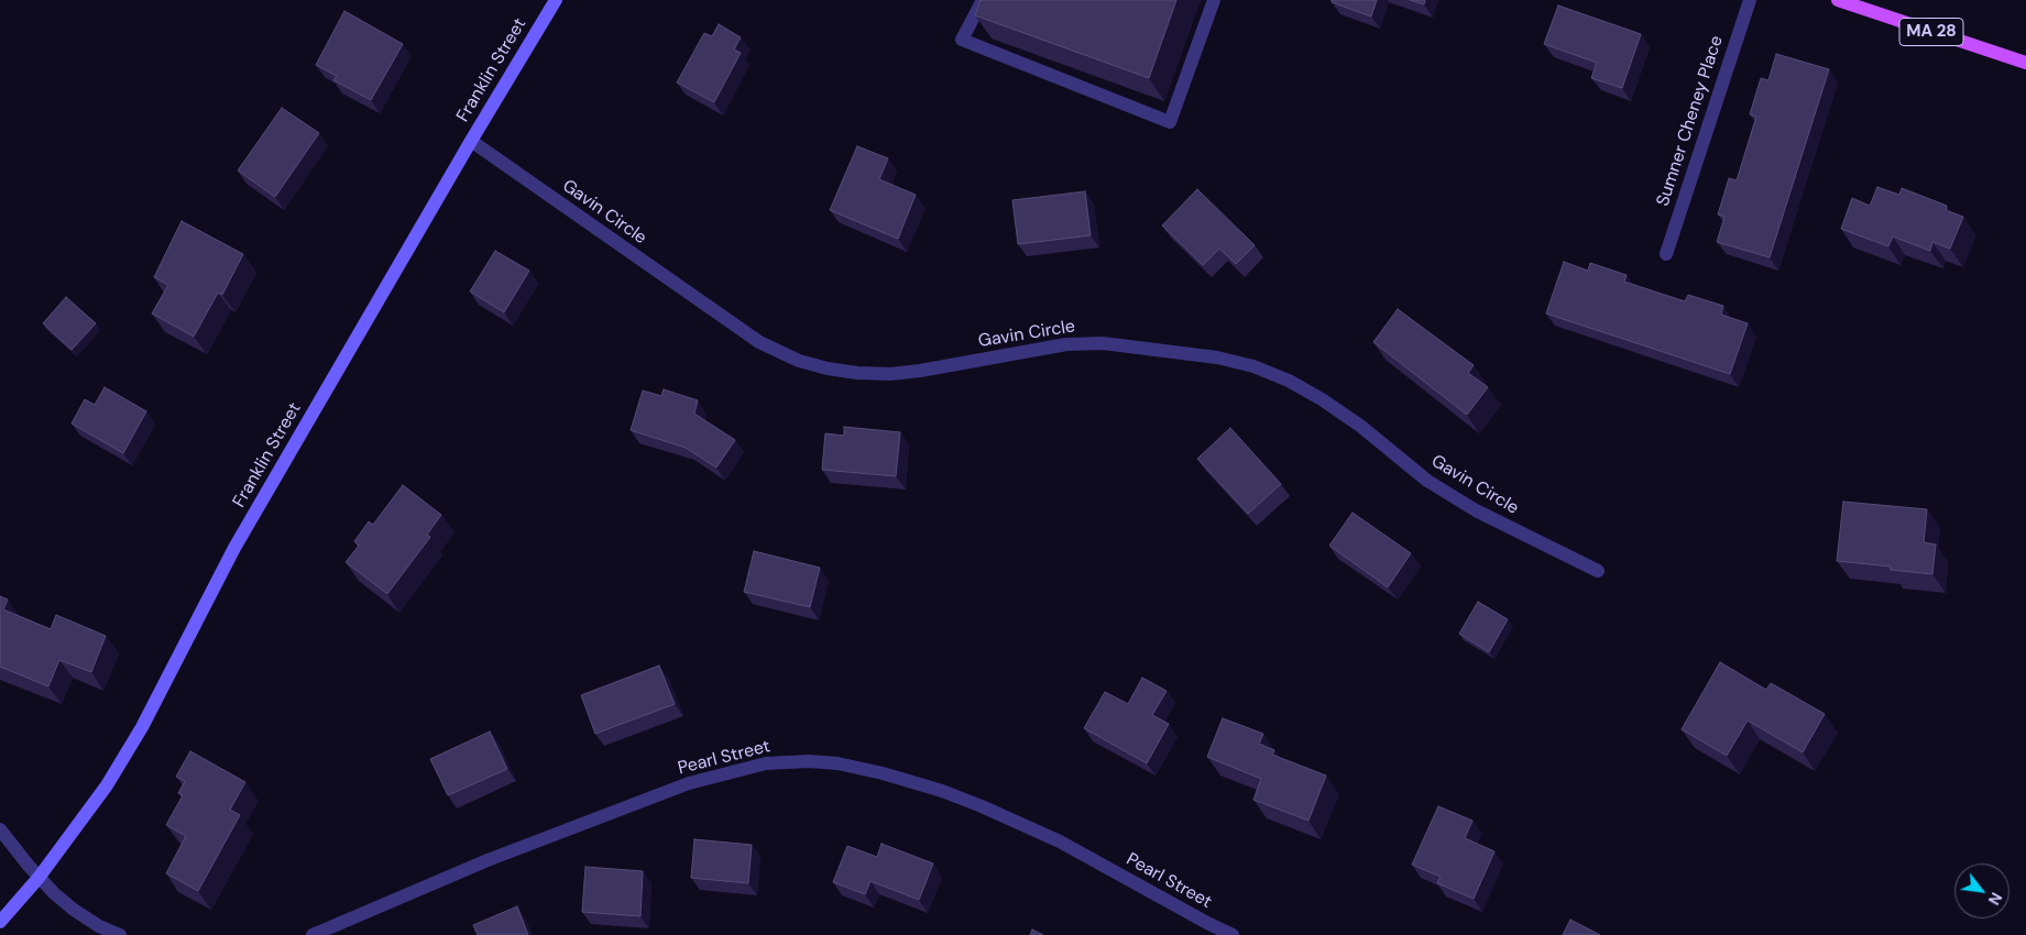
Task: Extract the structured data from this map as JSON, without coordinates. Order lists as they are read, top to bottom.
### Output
{
  "streets": {
    "main road": ["MA 28", "Franklin Street"],
    "street": ["Sumner Cheney Place", "Gavin Circle", "Pearl Street"]
  },
  "crossings": [
    ["Franklin Street", "Gavin Circle"]
  ],
  "north": "bottom right"
}
